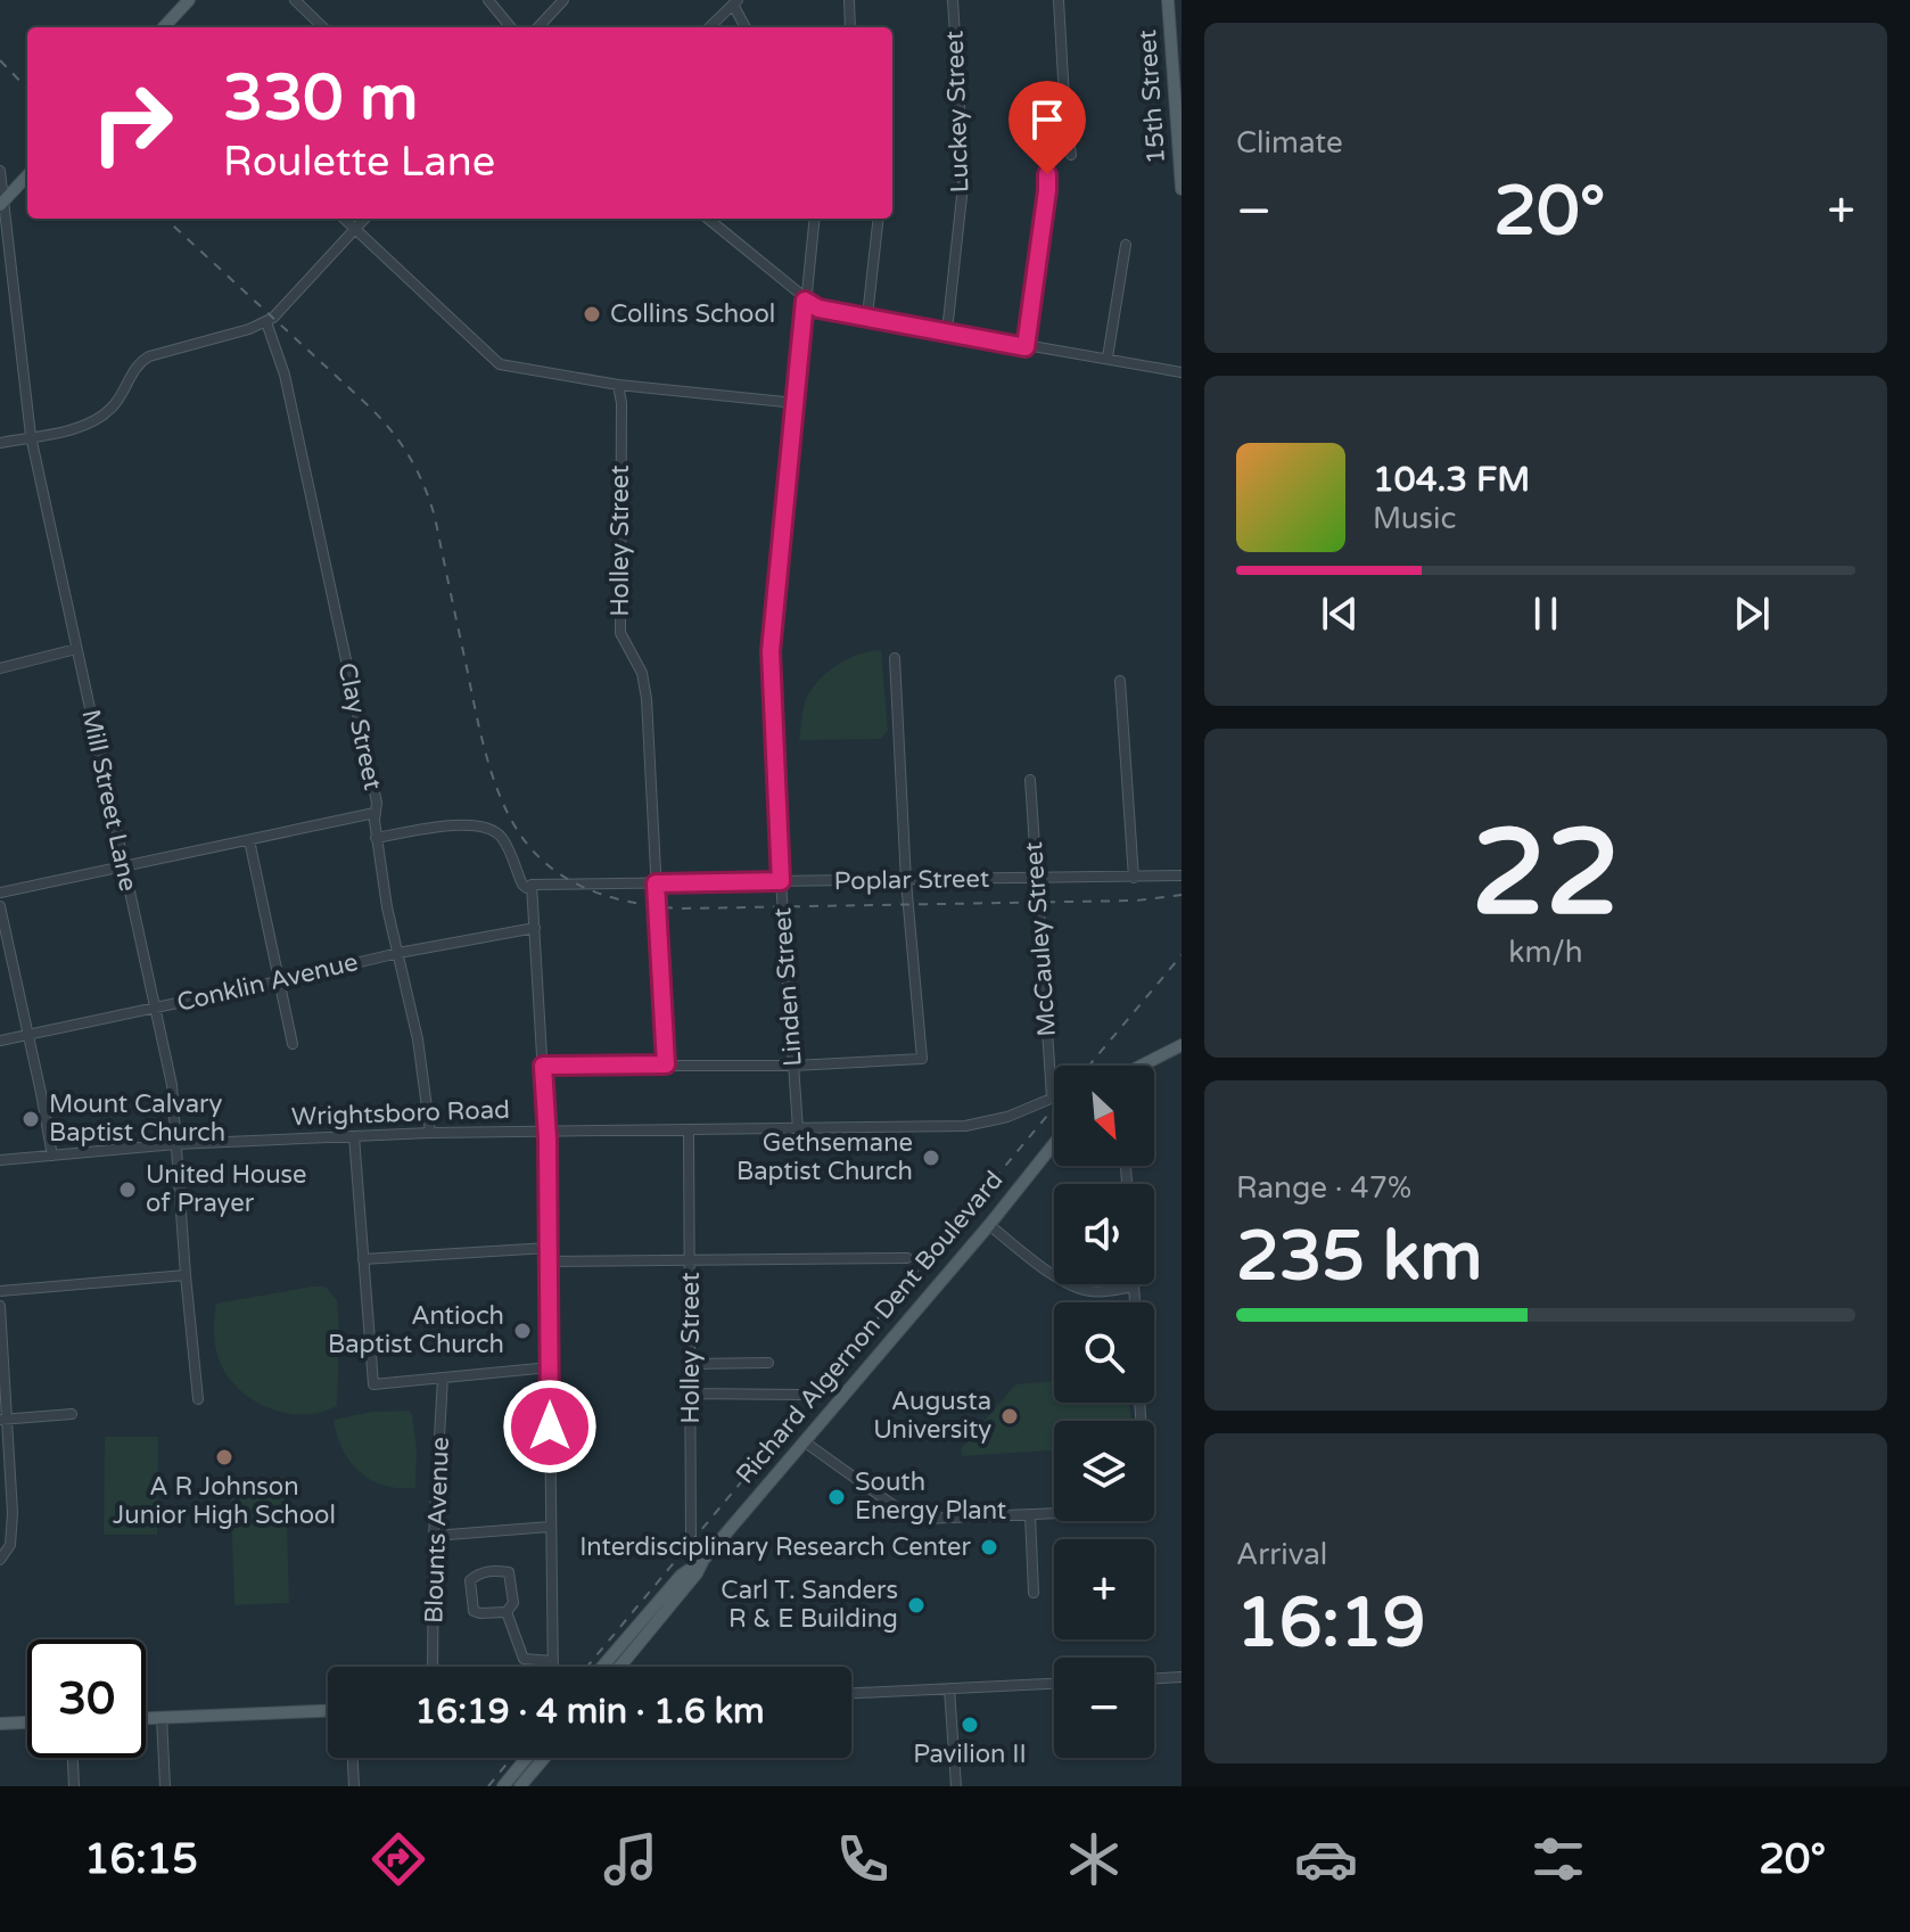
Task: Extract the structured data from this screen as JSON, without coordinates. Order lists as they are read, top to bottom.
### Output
{
  "streets": {
    "main road": ["15th Street", "Richard Algernon Dent Boulevard"],
    "street": [
      "Luckey Street",
      "Holley Street",
      "Clay Street",
      "Mill Street Lane",
      "Poplar Street",
      "McCauley Street",
      "Conklin Avenue",
      "Linden Street",
      "Wrightsboro Road",
      "Blounts Avenue"
    ]
  },
  "crossings": [
    ["Holley Street", "Poplar Street"],
    ["Holley Street", "Wrightsboro Road"],
    ["Holley Street", "Richard Algernon Dent Boulevard"],
    ["Clay Street", "Conklin Avenue"],
    ["Clay Street", "Wrightsboro Road"],
    ["Mill Street Lane", "Conklin Avenue"],
    ["Mill Street Lane", "Wrightsboro Road"],
    ["Poplar Street", "McCauley Street"],
    ["Poplar Street", "Linden Street"],
    ["McCauley Street", "Wrightsboro Road"],
    ["Linden Street", "Wrightsboro Road"]
  ],
  "places": [
    "Collins School",
    "Mount Calvary Baptist Church",
    "Gethsemane Baptist Church",
    "United House of Prayer",
    "Antioch Baptist Church",
    "Augusta University",
    "A R Johnson Junior High School",
    "South Energy Plant",
    "Interdisciplinary Research Center",
    "Carl T. Sanders R & E Building",
    "Pavilion II"
  ],
  "north": "bottom right",
  "page": {
    "tile": [
      "Climate",
      ["22", "km/h"],
      ["Range · 47%", "235 km"],
      ["Arrival", "16:19"]
    ],
    "turn": ["330 m", "Roulette Lane"],
    "heat": ["−", "20°", "+"],
    "song": ["104.3 FM", "Music"],
    "map_buttons": ["+", "−"],
    "limit": "30",
    "trip": "16:19 · 4 min · 1.6 km",
    "tabs": ["16:15", "20°"]
  }
}
